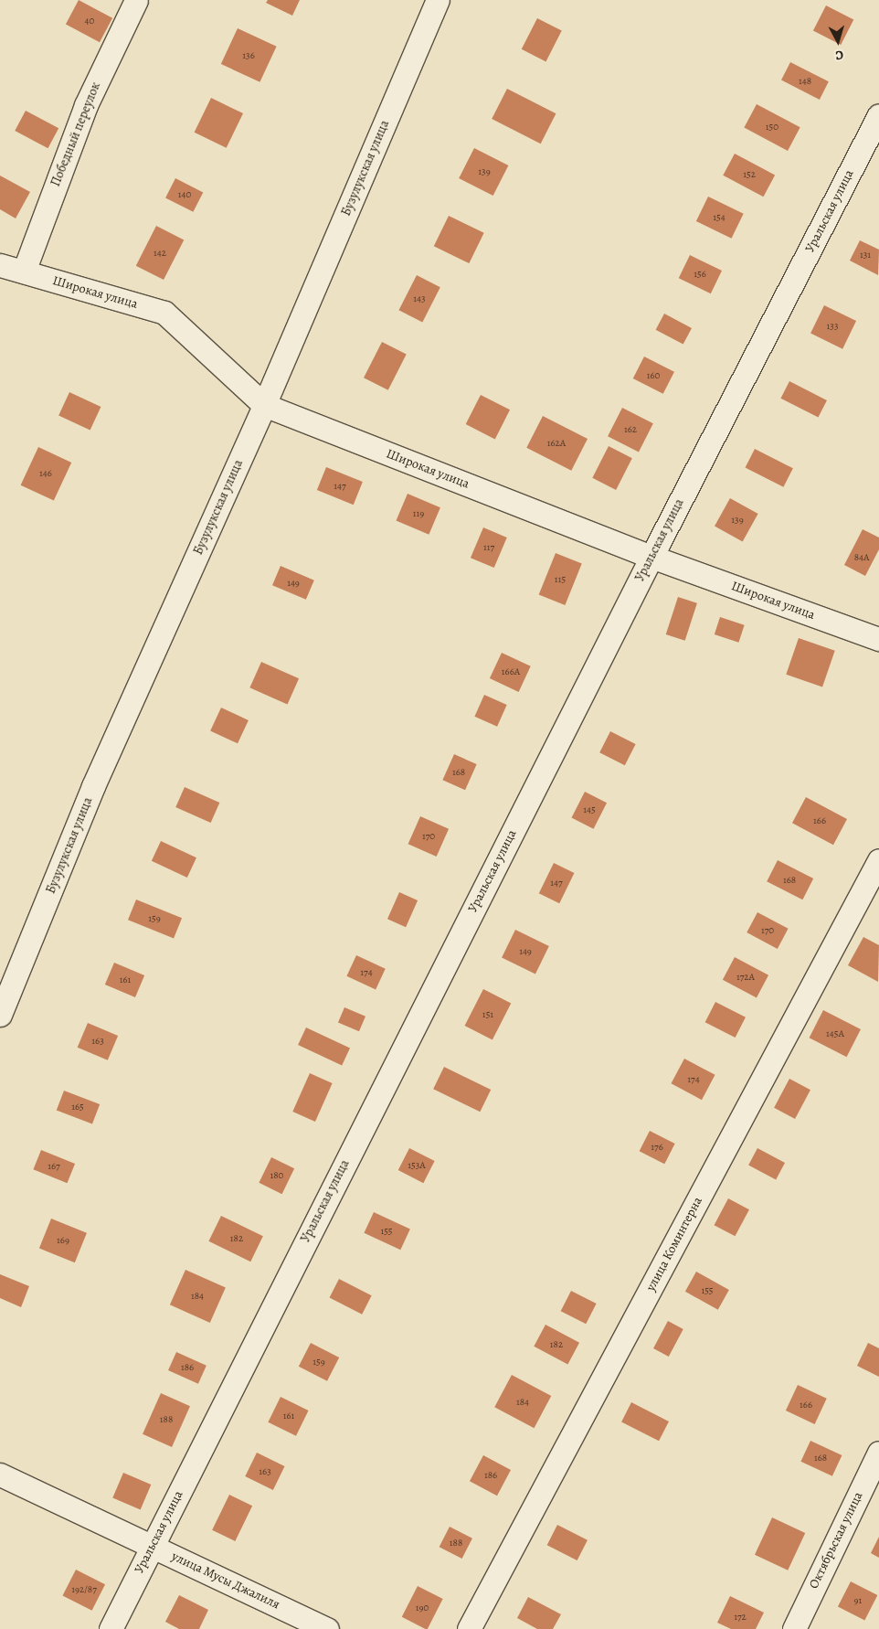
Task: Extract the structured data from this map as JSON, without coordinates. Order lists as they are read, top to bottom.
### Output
{
  "streets": {
    "street": [
      "Победный переулок",
      "Бузулукская улица",
      "Уральская улица",
      "Широкая улица",
      "улица Коминтерна",
      "Октябрьская улица",
      "улица Мусы Джалиля"
    ]
  },
  "crossings": [
    ["Победный переулок", "Широкая улица"],
    ["Бузулукская улица", "Широкая улица"],
    ["Уральская улица", "Широкая улица"],
    ["Уральская улица", "улица Мусы Джалиля"]
  ],
  "house_numbers": [
    "40",
    "136",
    "148",
    "150",
    "139",
    "152",
    "140",
    "154",
    "142",
    "131",
    "156",
    "143",
    "133",
    "160",
    "162",
    "162А",
    "146",
    "147",
    "119",
    "139",
    "117",
    "84А",
    "115",
    "149",
    "166А",
    "168",
    "145",
    "166",
    "170",
    "168",
    "147",
    "159",
    "170",
    "149",
    "174",
    "172А",
    "161",
    "151",
    "145А",
    "163",
    "174",
    "165",
    "176",
    "153А",
    "167",
    "180",
    "155",
    "182",
    "169",
    "155",
    "184",
    "182",
    "159",
    "186",
    "184",
    "166",
    "161",
    "188",
    "168",
    "163",
    "186",
    "188",
    "192/87",
    "91",
    "190",
    "172"
  ],
  "north": "bottom"
}
